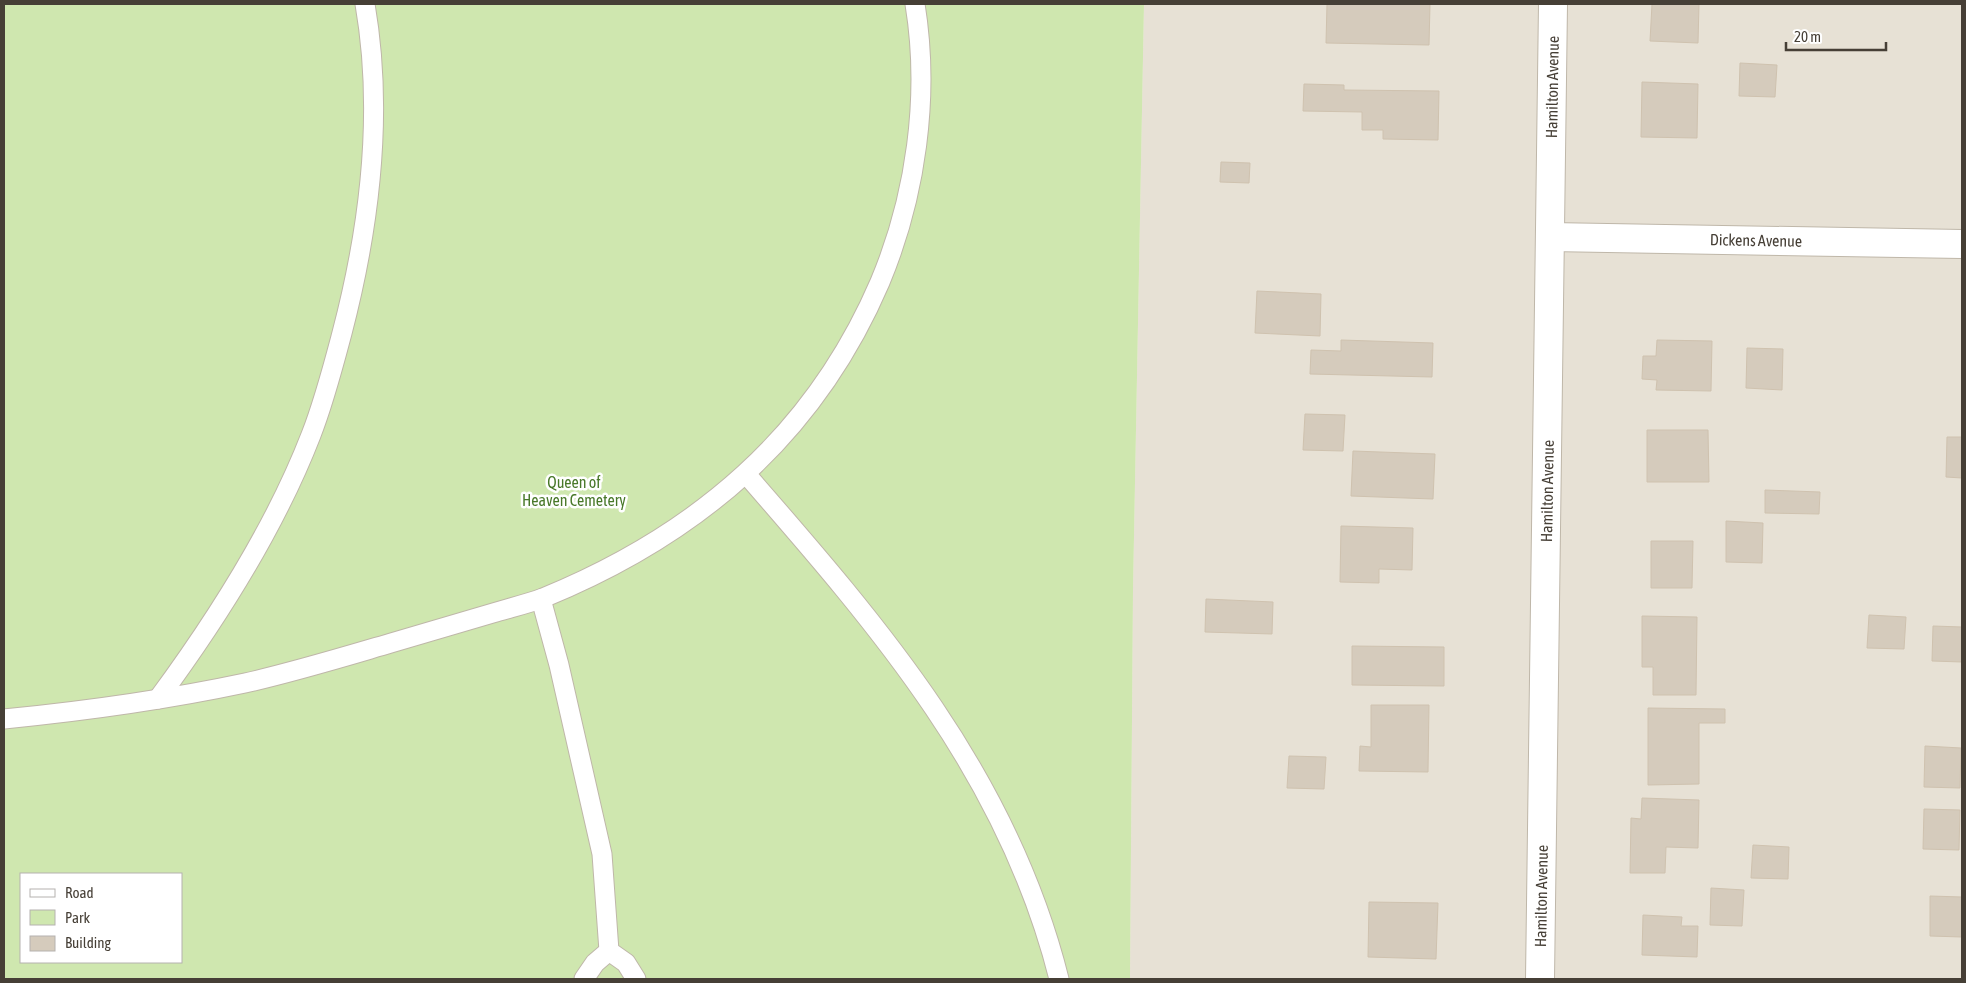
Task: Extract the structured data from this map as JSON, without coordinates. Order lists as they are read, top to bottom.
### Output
{
  "streets": {
    "street": ["Hamilton Avenue", "Dickens Avenue"]
  },
  "crossings": [
    ["Hamilton Avenue", "Dickens Avenue"]
  ],
  "parks": ["Queen of Heaven Cemetery"],
  "legend": ["Road", "Park", "Building"],
  "scale_bar": "20 m"
}
